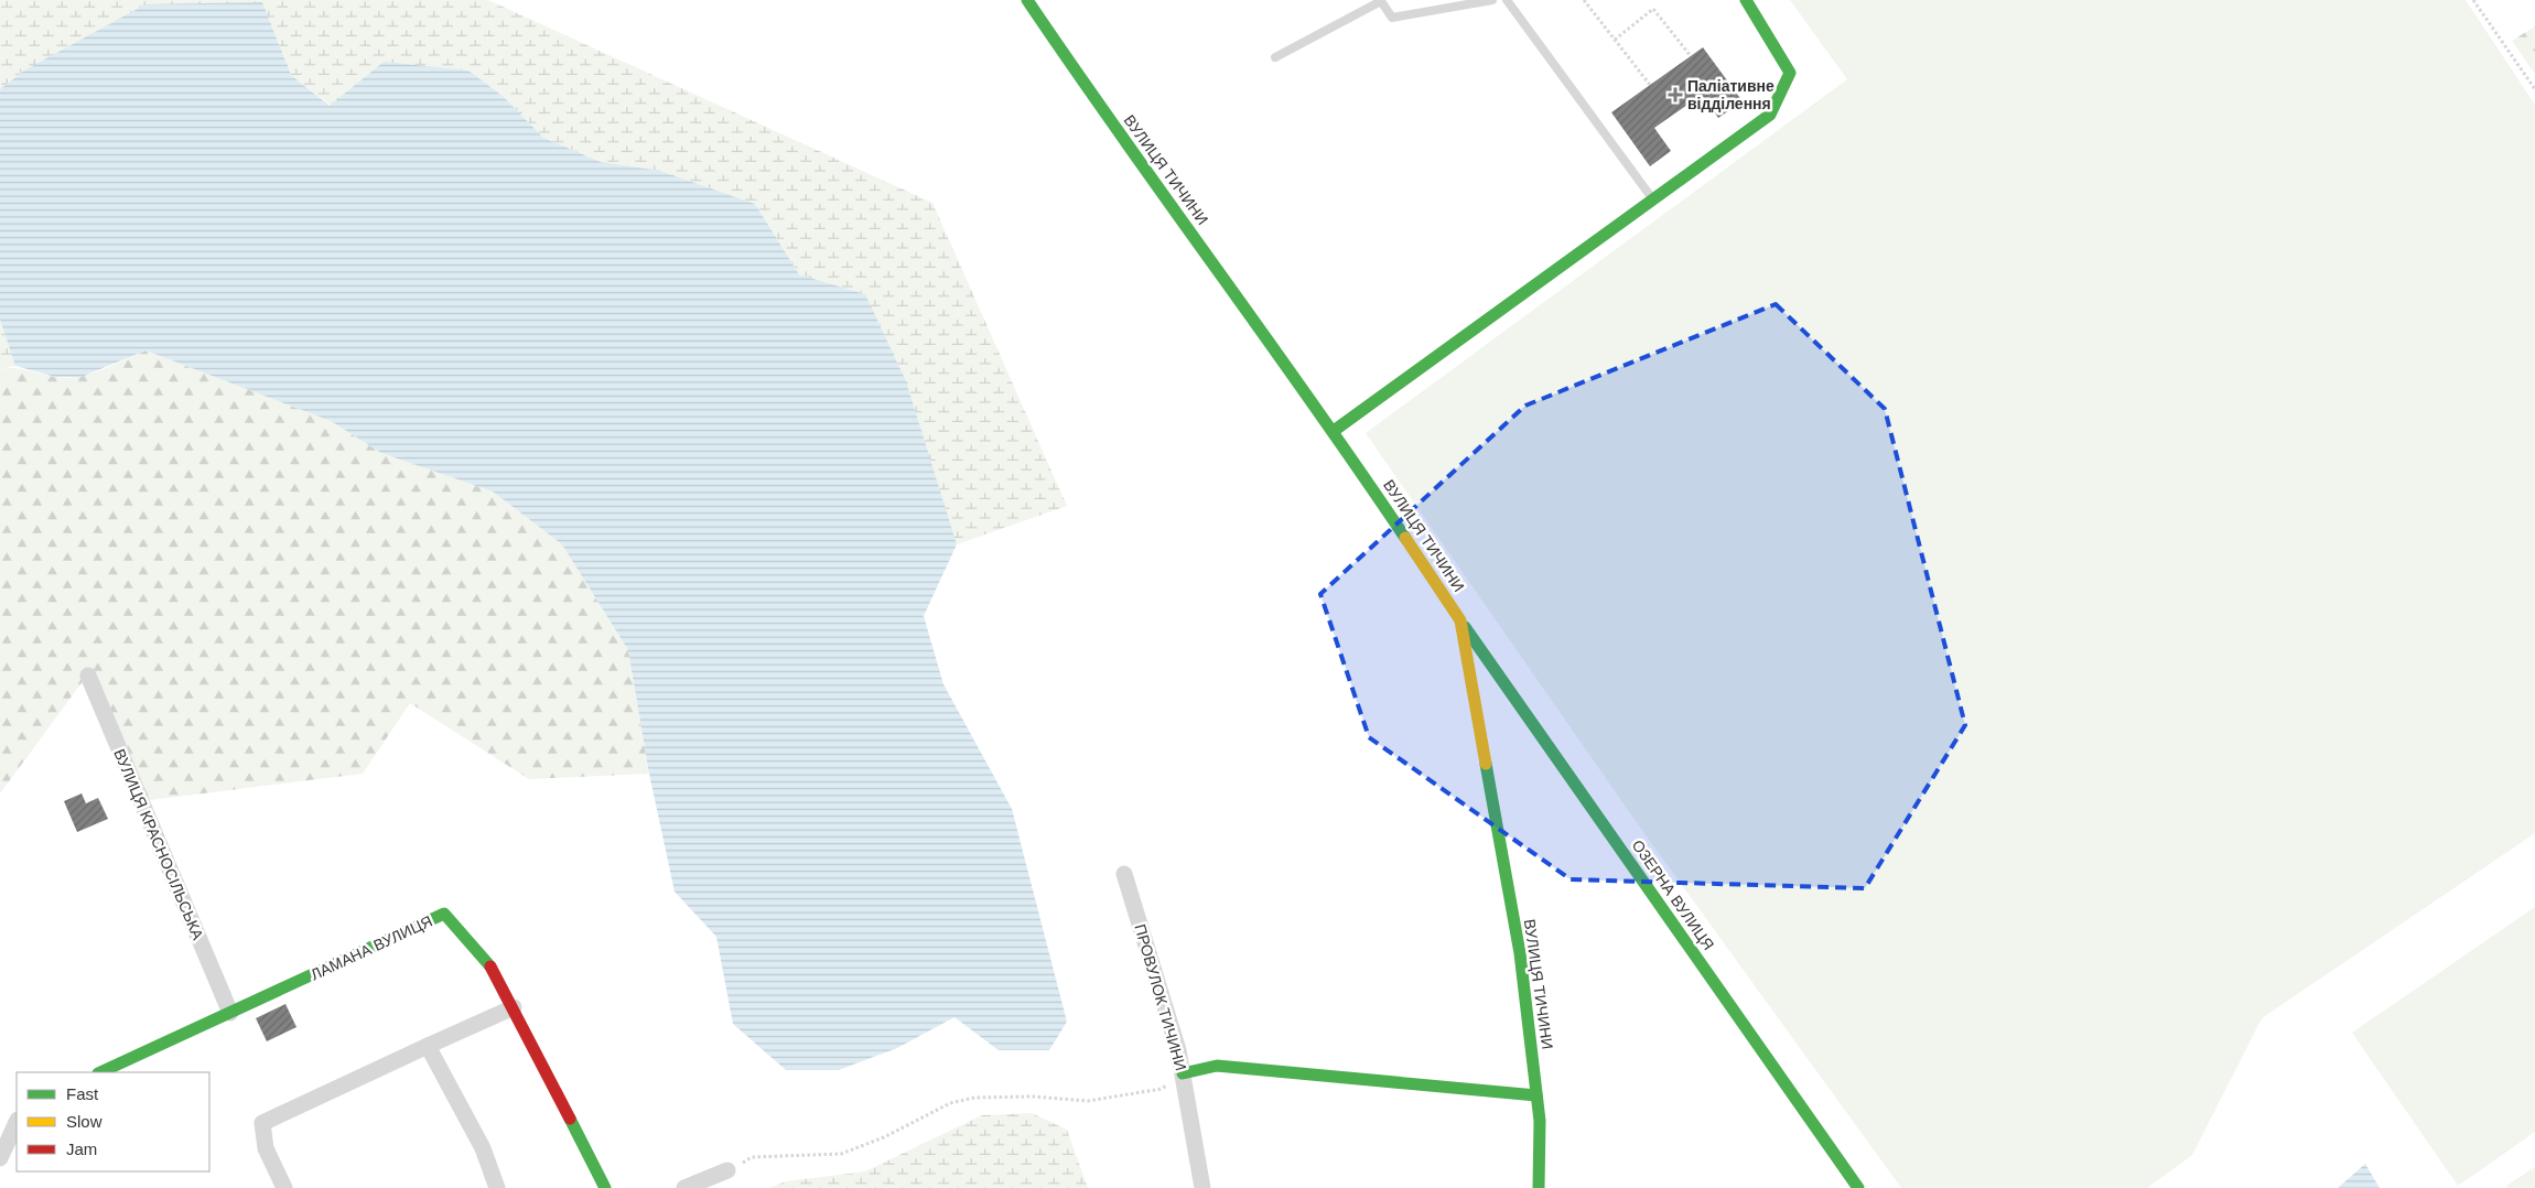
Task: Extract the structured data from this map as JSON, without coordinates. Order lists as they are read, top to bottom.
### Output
{
  "streets": {
    "street": [
      "ВУЛИЦЯ ТИЧИНИ",
      "ВУЛИЦЯ КРАСНОСІЛЬСЬКА",
      "ОЗЕРНА ВУЛИЦЯ",
      "ЛАМАНА ВУЛИЦЯ",
      "ПРОВУЛОК ТИЧИНИ"
    ]
  },
  "crossings": [
    ["ВУЛИЦЯ ТИЧИНИ", "ОЗЕРНА ВУЛИЦЯ"],
    ["ВУЛИЦЯ КРАСНОСІЛЬСЬКА", "ЛАМАНА ВУЛИЦЯ"]
  ],
  "places": {
    "health": ["Паліативне відділення"]
  },
  "legend": ["Fast", "Slow", "Jam"]
}
